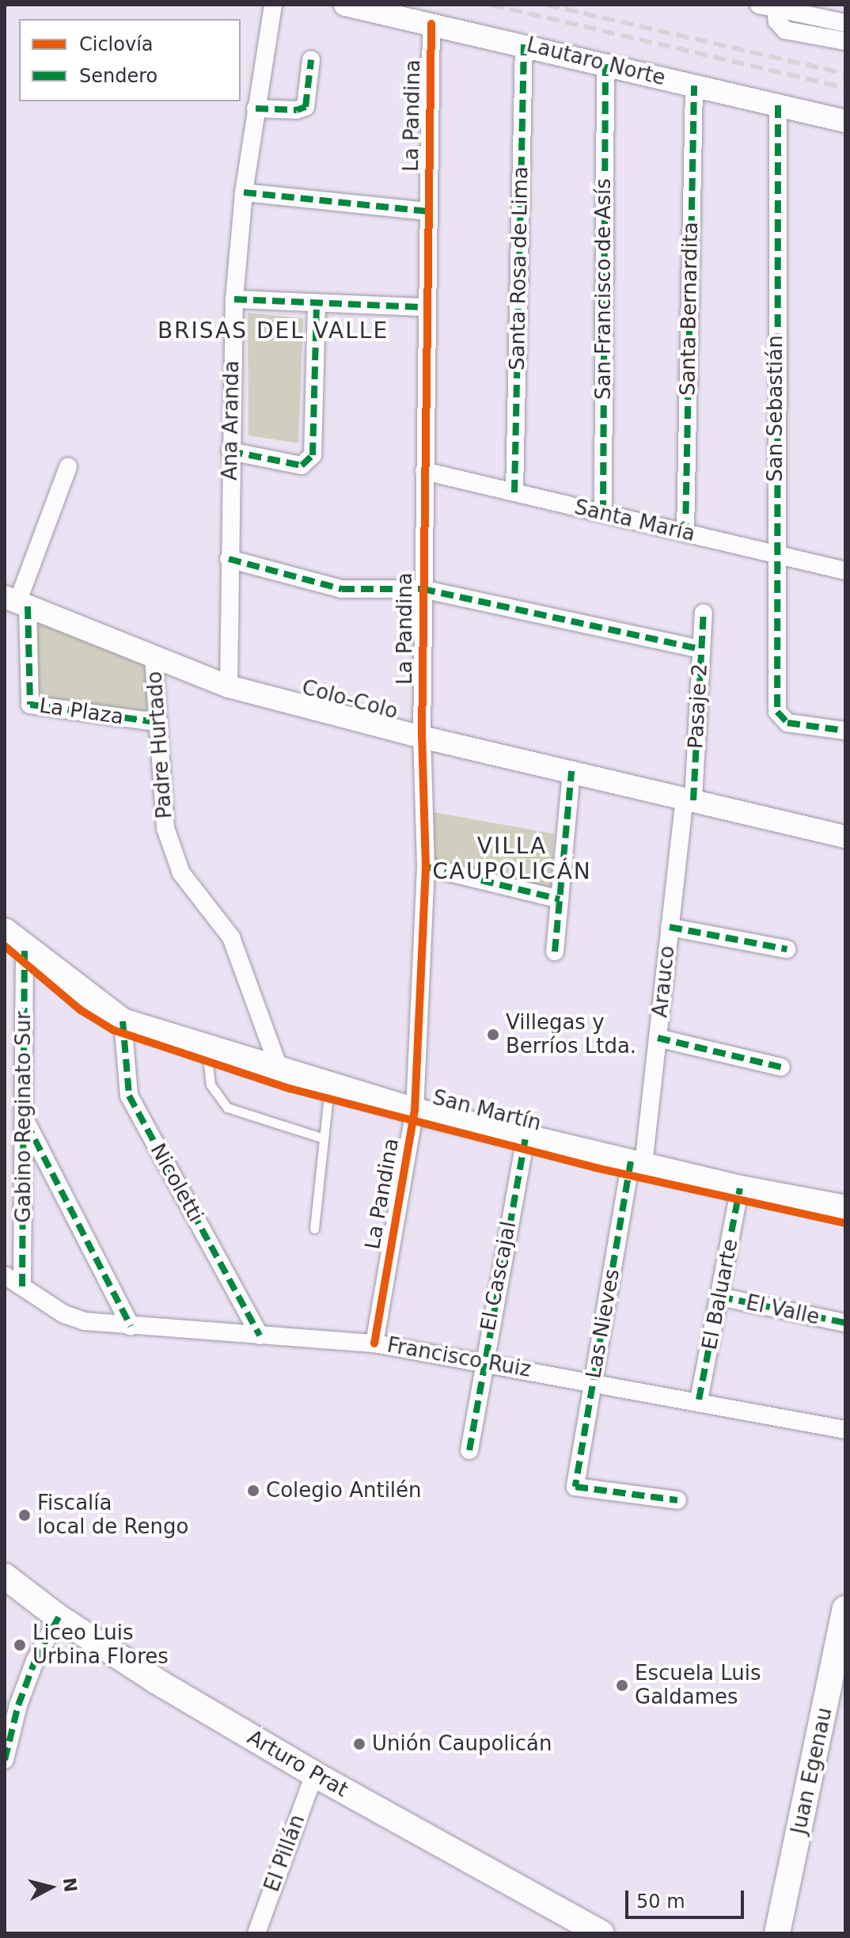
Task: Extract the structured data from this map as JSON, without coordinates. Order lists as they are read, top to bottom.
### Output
{
  "streets": {
    "main road": ["San Martín", "Arturo Prat", "Juan Egenau"],
    "street": [
      "Lautaro Norte",
      "La Pandina",
      "Santa Rosa de Lima",
      "San Francisco de Asís",
      "Santa Bernardita",
      "San Sebastián",
      "Ana Aranda",
      "Santa María",
      "Colo-Colo",
      "Pasaje 2",
      "La Plaza",
      "Padre Hurtado",
      "Arauco",
      "Gabino Reginato Sur",
      "Nicoletti",
      "El Cascajal",
      "El Baluarte",
      "El Valle",
      "Las Nieves",
      "Francisco Ruiz",
      "El Pillán"
    ]
  },
  "crossings": [
    ["Lautaro Norte", "La Pandina"],
    ["Lautaro Norte", "Santa Rosa de Lima"],
    ["Lautaro Norte", "San Francisco de Asís"],
    ["Lautaro Norte", "Santa Bernardita"],
    ["Lautaro Norte", "San Sebastián"],
    ["La Pandina", "Santa María"],
    ["La Pandina", "Colo-Colo"],
    ["La Pandina", "San Martín"],
    ["La Pandina", "Francisco Ruiz"],
    ["Santa Rosa de Lima", "Santa María"],
    ["San Francisco de Asís", "Santa María"],
    ["Santa Bernardita", "Santa María"],
    ["San Sebastián", "Santa María"],
    ["Ana Aranda", "Colo-Colo"],
    ["Colo-Colo", "Pasaje 2"],
    ["Colo-Colo", "La Plaza"],
    ["Colo-Colo", "Padre Hurtado"],
    ["Colo-Colo", "Arauco"],
    ["Pasaje 2", "Arauco"],
    ["La Plaza", "Padre Hurtado"],
    ["Padre Hurtado", "San Martín"],
    ["Arauco", "San Martín"],
    ["Arauco", "Las Nieves"],
    ["San Martín", "Gabino Reginato Sur"],
    ["San Martín", "Nicoletti"],
    ["San Martín", "El Cascajal"],
    ["San Martín", "El Baluarte"],
    ["San Martín", "Las Nieves"],
    ["Gabino Reginato Sur", "Francisco Ruiz"],
    ["Nicoletti", "Francisco Ruiz"],
    ["El Cascajal", "Francisco Ruiz"],
    ["El Baluarte", "El Valle"],
    ["El Baluarte", "Francisco Ruiz"],
    ["Las Nieves", "Francisco Ruiz"],
    ["Arturo Prat", "El Pillán"]
  ],
  "districts": ["BRISAS DEL VALLE", "VILLA CAUPOLICÁN"],
  "places": [
    "Villegas y Berríos Ltda.",
    "Colegio Antilén",
    "Fiscalía local de Rengo",
    "Liceo Luis Urbina Flores",
    "Escuela Luis Galdames",
    "Unión Caupolicán"
  ],
  "legend": ["Ciclovía", "Sendero"],
  "scale_bar": "50 m",
  "north": "right"
}
